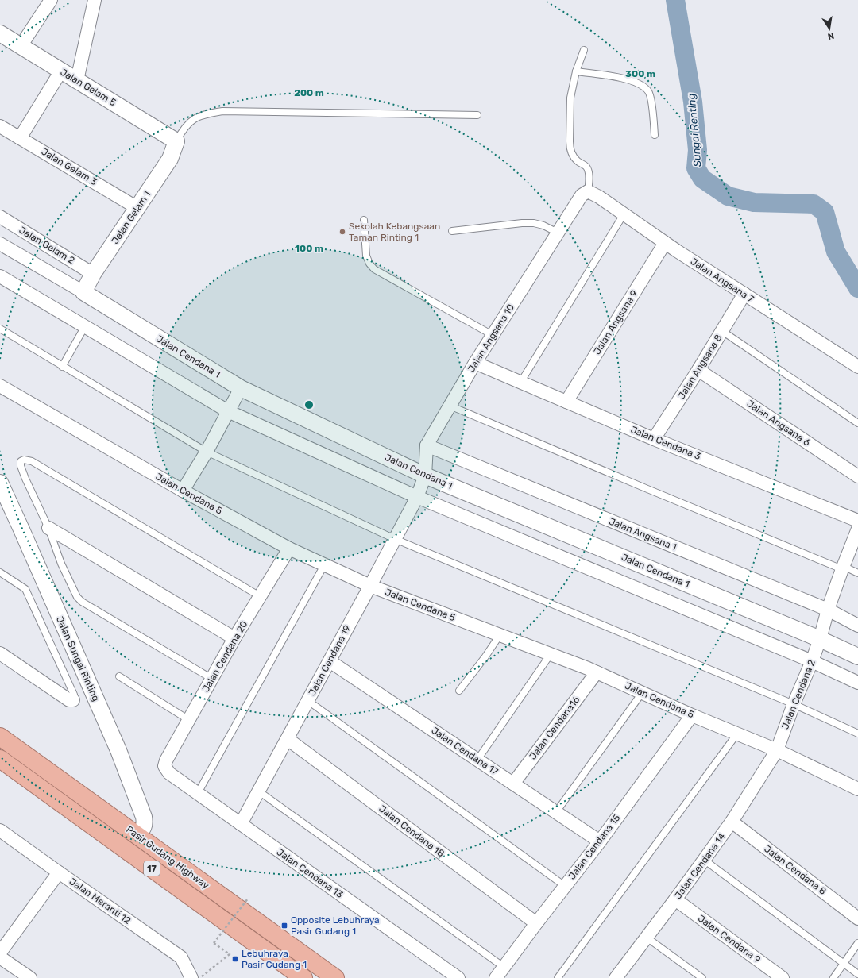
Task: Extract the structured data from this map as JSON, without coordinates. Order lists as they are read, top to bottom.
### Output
{
  "streets": {
    "highway": ["Pasir Gudang Highway", "17"],
    "street": [
      "Jalan Gelam 5",
      "Jalan Gelam 3",
      "Jalan Gelam 1",
      "Jalan Gelam 2",
      "Jalan Angsana 7",
      "Jalan Angsana 9",
      "Jalan Angsana 10",
      "Jalan Cendana 1",
      "Jalan Angsana 8",
      "Jalan Angsana 6",
      "Jalan Cendana 3",
      "Jalan Cendana 5",
      "Jalan Angsana 1",
      "Jalan Cendana 20",
      "Jalan Sungai Rinting",
      "Jalan Cendana 19",
      "Jalan Cendana 2",
      "Jalan Cendana16",
      "Jalan Cendana 17",
      "Jalan Cendana 18",
      "Jalan Cendana 15",
      "Jalan Cendana 14",
      "Jalan Cendana 8",
      "Jalan Cendana 13",
      "Jalan Meranti 12",
      "Jalan Cendana 9"
    ]
  },
  "crossings": [
    ["Jalan Gelam 5", "Jalan Gelam 1"],
    ["Jalan Gelam 3", "Jalan Gelam 1"],
    ["Jalan Gelam 1", "Jalan Gelam 2"],
    ["Jalan Gelam 1", "Jalan Cendana 1"],
    ["Jalan Angsana 7", "Jalan Angsana 9"],
    ["Jalan Angsana 7", "Jalan Angsana 10"],
    ["Jalan Angsana 7", "Jalan Angsana 8"],
    ["Jalan Angsana 9", "Jalan Cendana 3"],
    ["Jalan Angsana 10", "Jalan Cendana 1"],
    ["Jalan Angsana 10", "Jalan Cendana 3"],
    ["Jalan Angsana 10", "Jalan Angsana 1"],
    ["Jalan Angsana 10", "Jalan Cendana 19"],
    ["Jalan Cendana 1", "Jalan Cendana 2"],
    ["Jalan Angsana 8", "Jalan Angsana 6"],
    ["Jalan Angsana 8", "Jalan Cendana 3"],
    ["Jalan Cendana 5", "Jalan Cendana 20"],
    ["Jalan Cendana 5", "Jalan Cendana 19"],
    ["Jalan Cendana 5", "Jalan Cendana 2"],
    ["Jalan Cendana 5", "Jalan Cendana16"],
    ["Jalan Cendana 5", "Jalan Cendana 15"],
    ["Jalan Cendana 5", "Jalan Cendana 14"],
    ["Jalan Angsana 1", "Jalan Cendana 2"],
    ["Jalan Cendana 20", "Jalan Cendana 13"],
    ["Jalan Sungai Rinting", "Pasir Gudang Highway"],
    ["Jalan Cendana 19", "Jalan Cendana 17"],
    ["Jalan Cendana 19", "Jalan Cendana 18"],
    ["Jalan Cendana 19", "Jalan Cendana 13"],
    ["Jalan Cendana 2", "Jalan Cendana 14"],
    ["Jalan Cendana16", "Jalan Cendana 17"],
    ["Jalan Cendana 17", "Jalan Cendana 15"],
    ["Jalan Cendana 18", "Jalan Cendana 15"],
    ["Jalan Cendana 14", "Jalan Cendana 8"],
    ["Jalan Cendana 14", "Jalan Cendana 9"]
  ],
  "water": ["Sungai Renting"],
  "places": {
    "other": ["Sekolah Kebangsaan Taman Rinting 1"],
    "transit": ["Opposite Lebuhraya Pasir Gudang 1", "Lebuhraya Pasir Gudang 1"]
  },
  "north": "bottom",
  "rings": ["300 m", "200 m", "100 m"]
}
